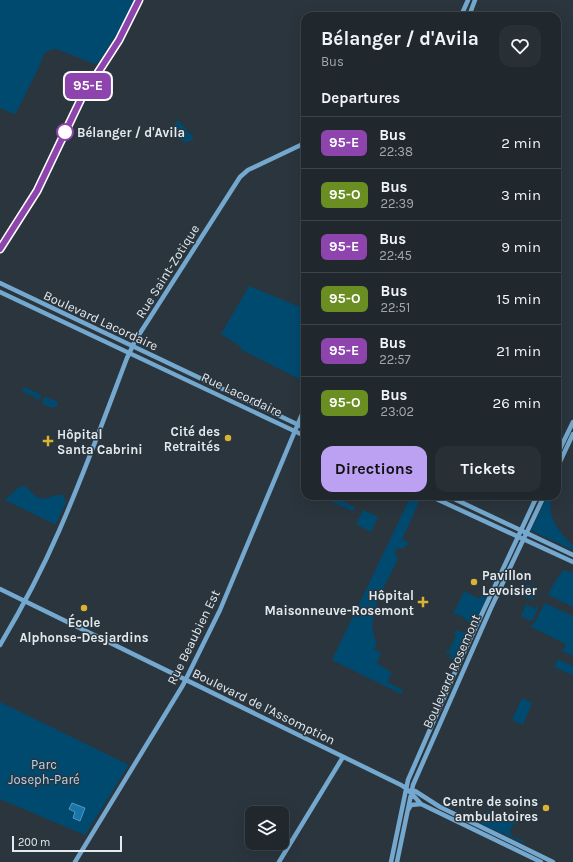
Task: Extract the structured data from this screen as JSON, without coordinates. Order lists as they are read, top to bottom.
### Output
{
  "streets": {
    "street": [
      "Rue Saint-Zotique",
      "Boulevard Lacordaire",
      "Rue Lacordaire",
      "Rue Beaubien Est",
      "Boulevard Rosemont",
      "Boulevard de l'Assomption"
    ]
  },
  "crossings": [
    ["Rue Saint-Zotique", "Boulevard Lacordaire"],
    ["Rue Saint-Zotique", "Boulevard de l'Assomption"],
    ["Boulevard Lacordaire", "Rue Lacordaire"],
    ["Rue Lacordaire", "Rue Beaubien Est"],
    ["Rue Beaubien Est", "Boulevard de l'Assomption"],
    ["Boulevard Rosemont", "Boulevard de l'Assomption"]
  ],
  "parks": ["Parc Joseph-Paré"],
  "places": {
    "other": [
      "Bélanger / d'Avila",
      "Cité des Retraités",
      "Pavillon Levoisier",
      "École Alphonse-Desjardins",
      "Centre de soins ambulatoires"
    ],
    "health": ["Hôpital Santa Cabrini", "Hôpital Maisonneuve-Rosemont"]
  },
  "lines": ["bus line 95-E"],
  "scale_bar": "200 m",
  "page": {
    "on_map": "95-E",
    "heading": [
      ["Bélanger / d'Avila", "Bus"],
      "Departures"
    ],
    "list": [
      {
        "mark": "95-E",
        "name": "Bus",
        "note": "22:38",
        "value": "2 min"
      },
      {
        "mark": "95-O",
        "name": "Bus",
        "note": "22:39",
        "value": "3 min"
      },
      {
        "mark": "95-E",
        "name": "Bus",
        "note": "22:45",
        "value": "9 min"
      },
      {
        "mark": "95-O",
        "name": "Bus",
        "note": "22:51",
        "value": "15 min"
      },
      {
        "mark": "95-E",
        "name": "Bus",
        "note": "22:57",
        "value": "21 min"
      },
      {
        "mark": "95-O",
        "name": "Bus",
        "note": "23:02",
        "value": "26 min"
      }
    ],
    "buttons": ["Directions", "Tickets"],
    "scale": "200 m"
  }
}
